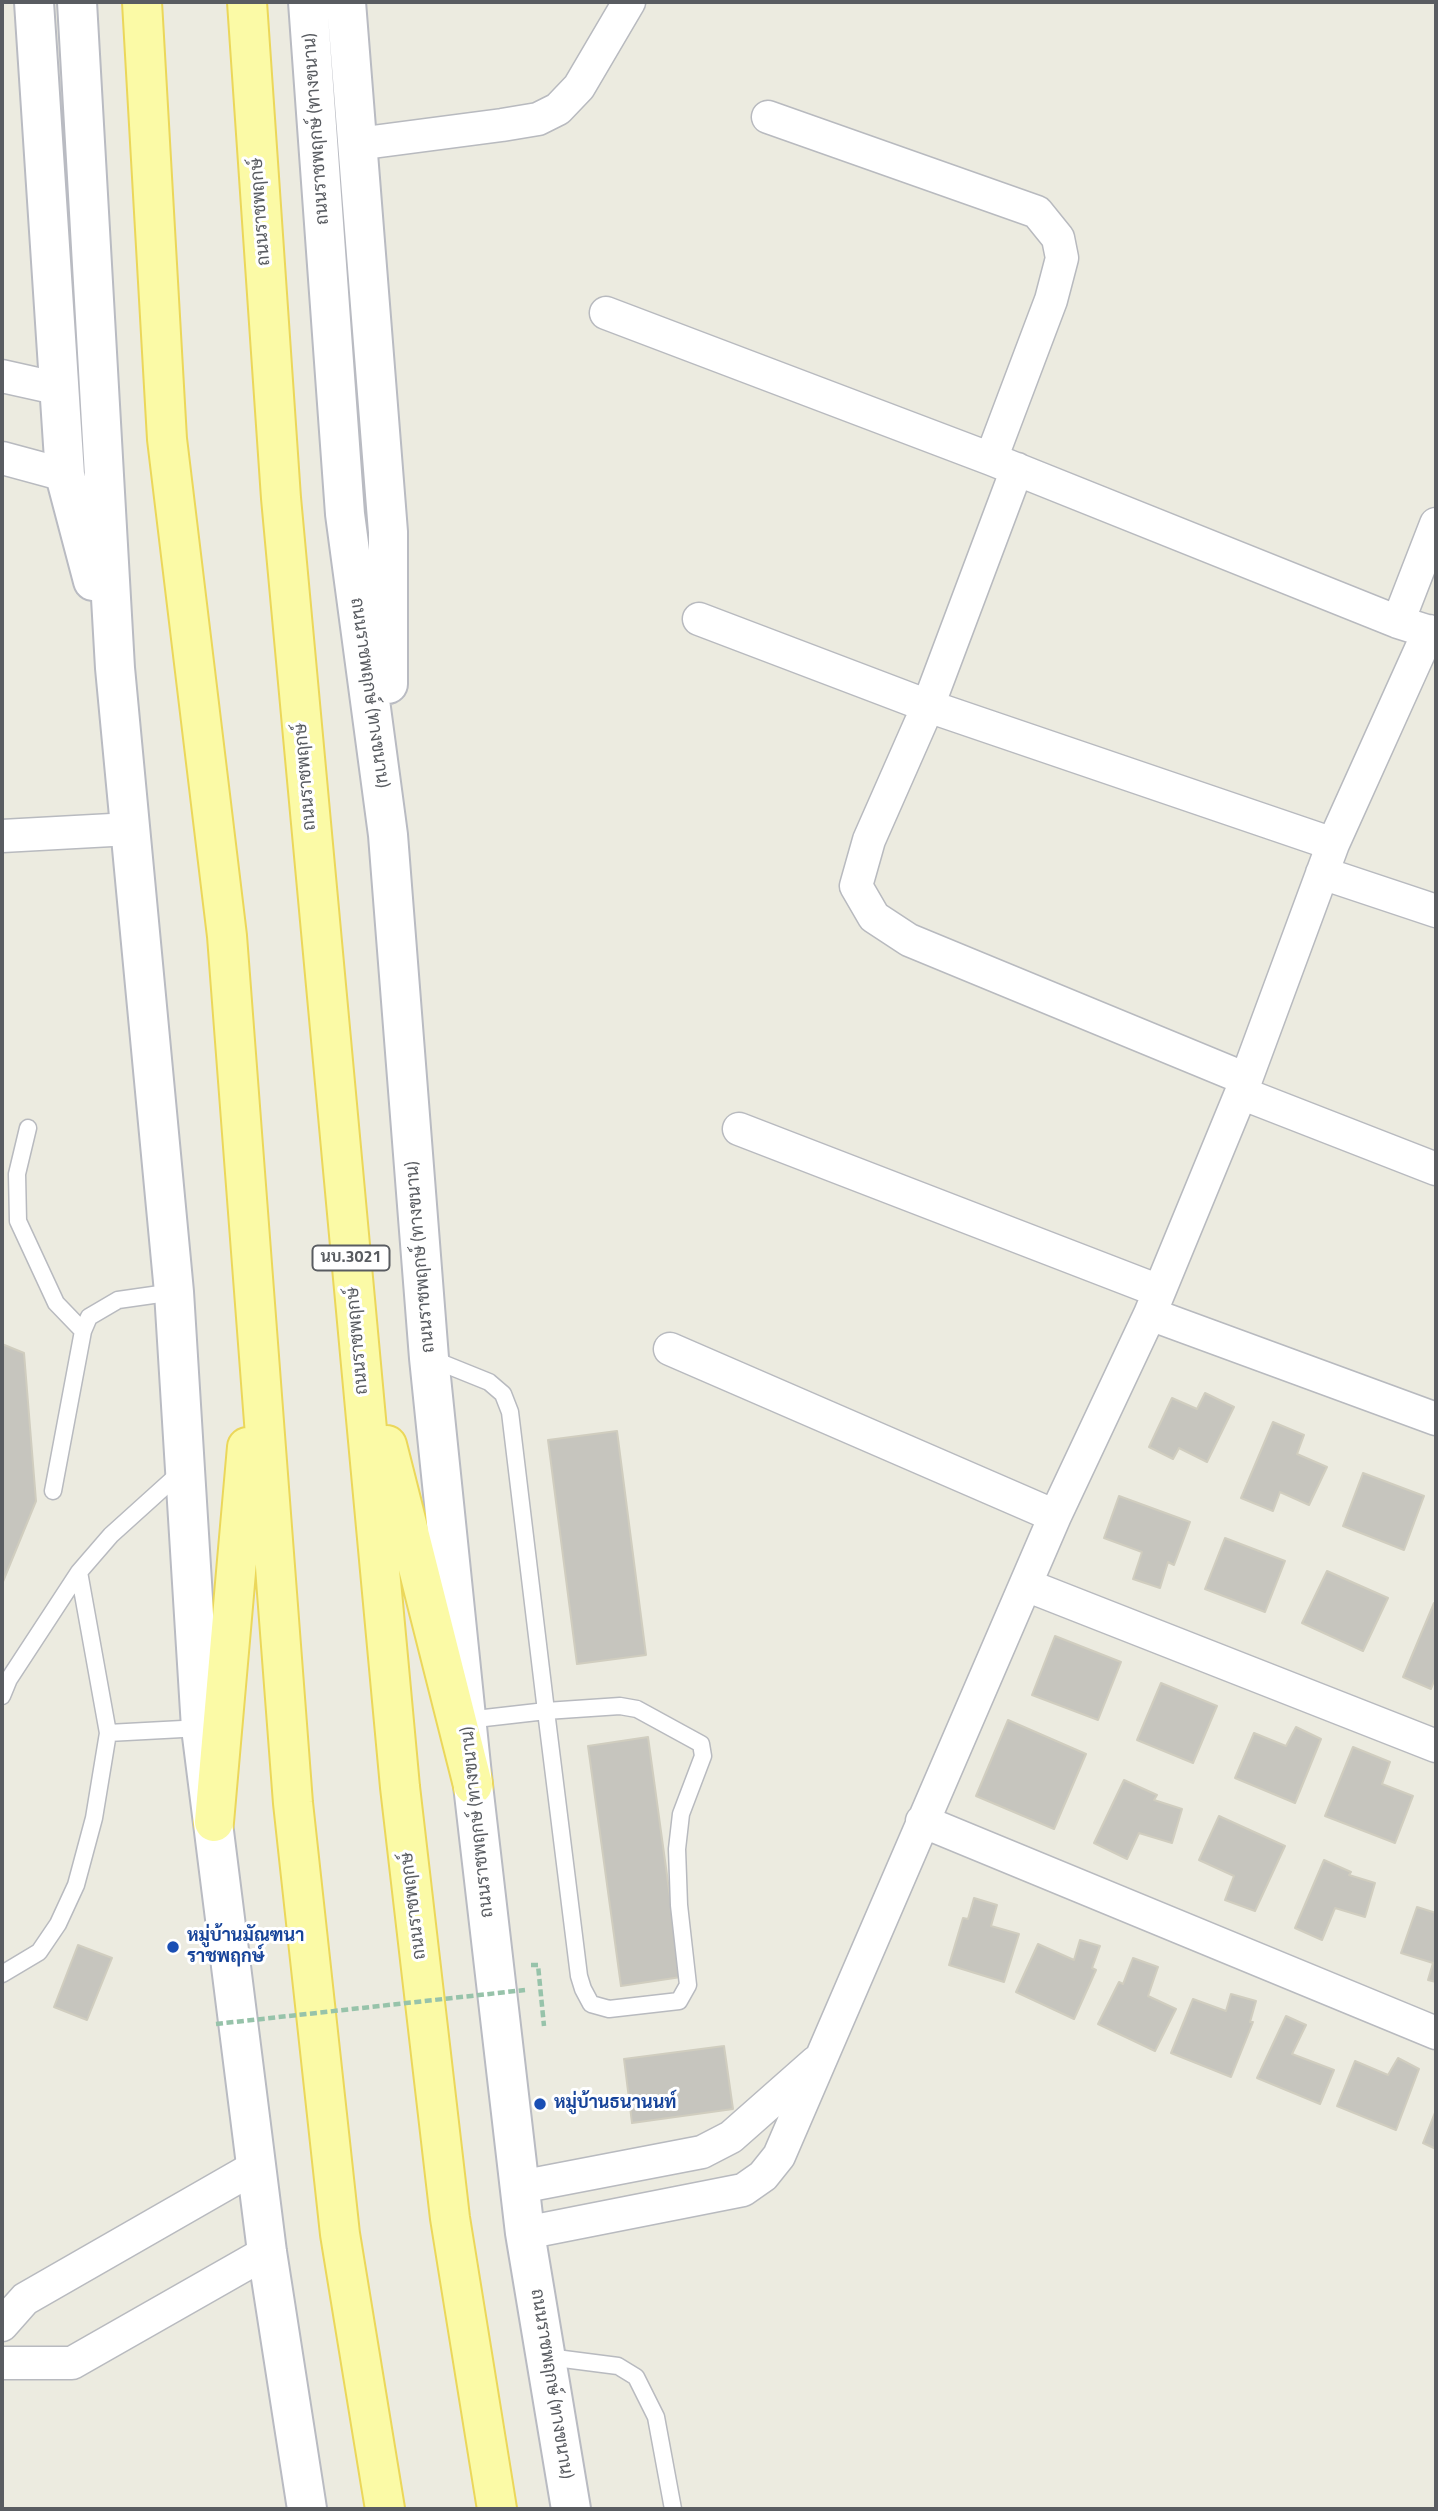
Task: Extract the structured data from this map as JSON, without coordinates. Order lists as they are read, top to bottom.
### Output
{
  "streets": {
    "main road": ["ถนนราชพฤกษ์ (ทางขนาน)", "ถนนราชพฤกษ์", "นบ.3021"]
  },
  "places": ["หมู่บ้านมัณฑนา ราชพฤกษ์", "หมู่บ้านธนานนท์"]
}
